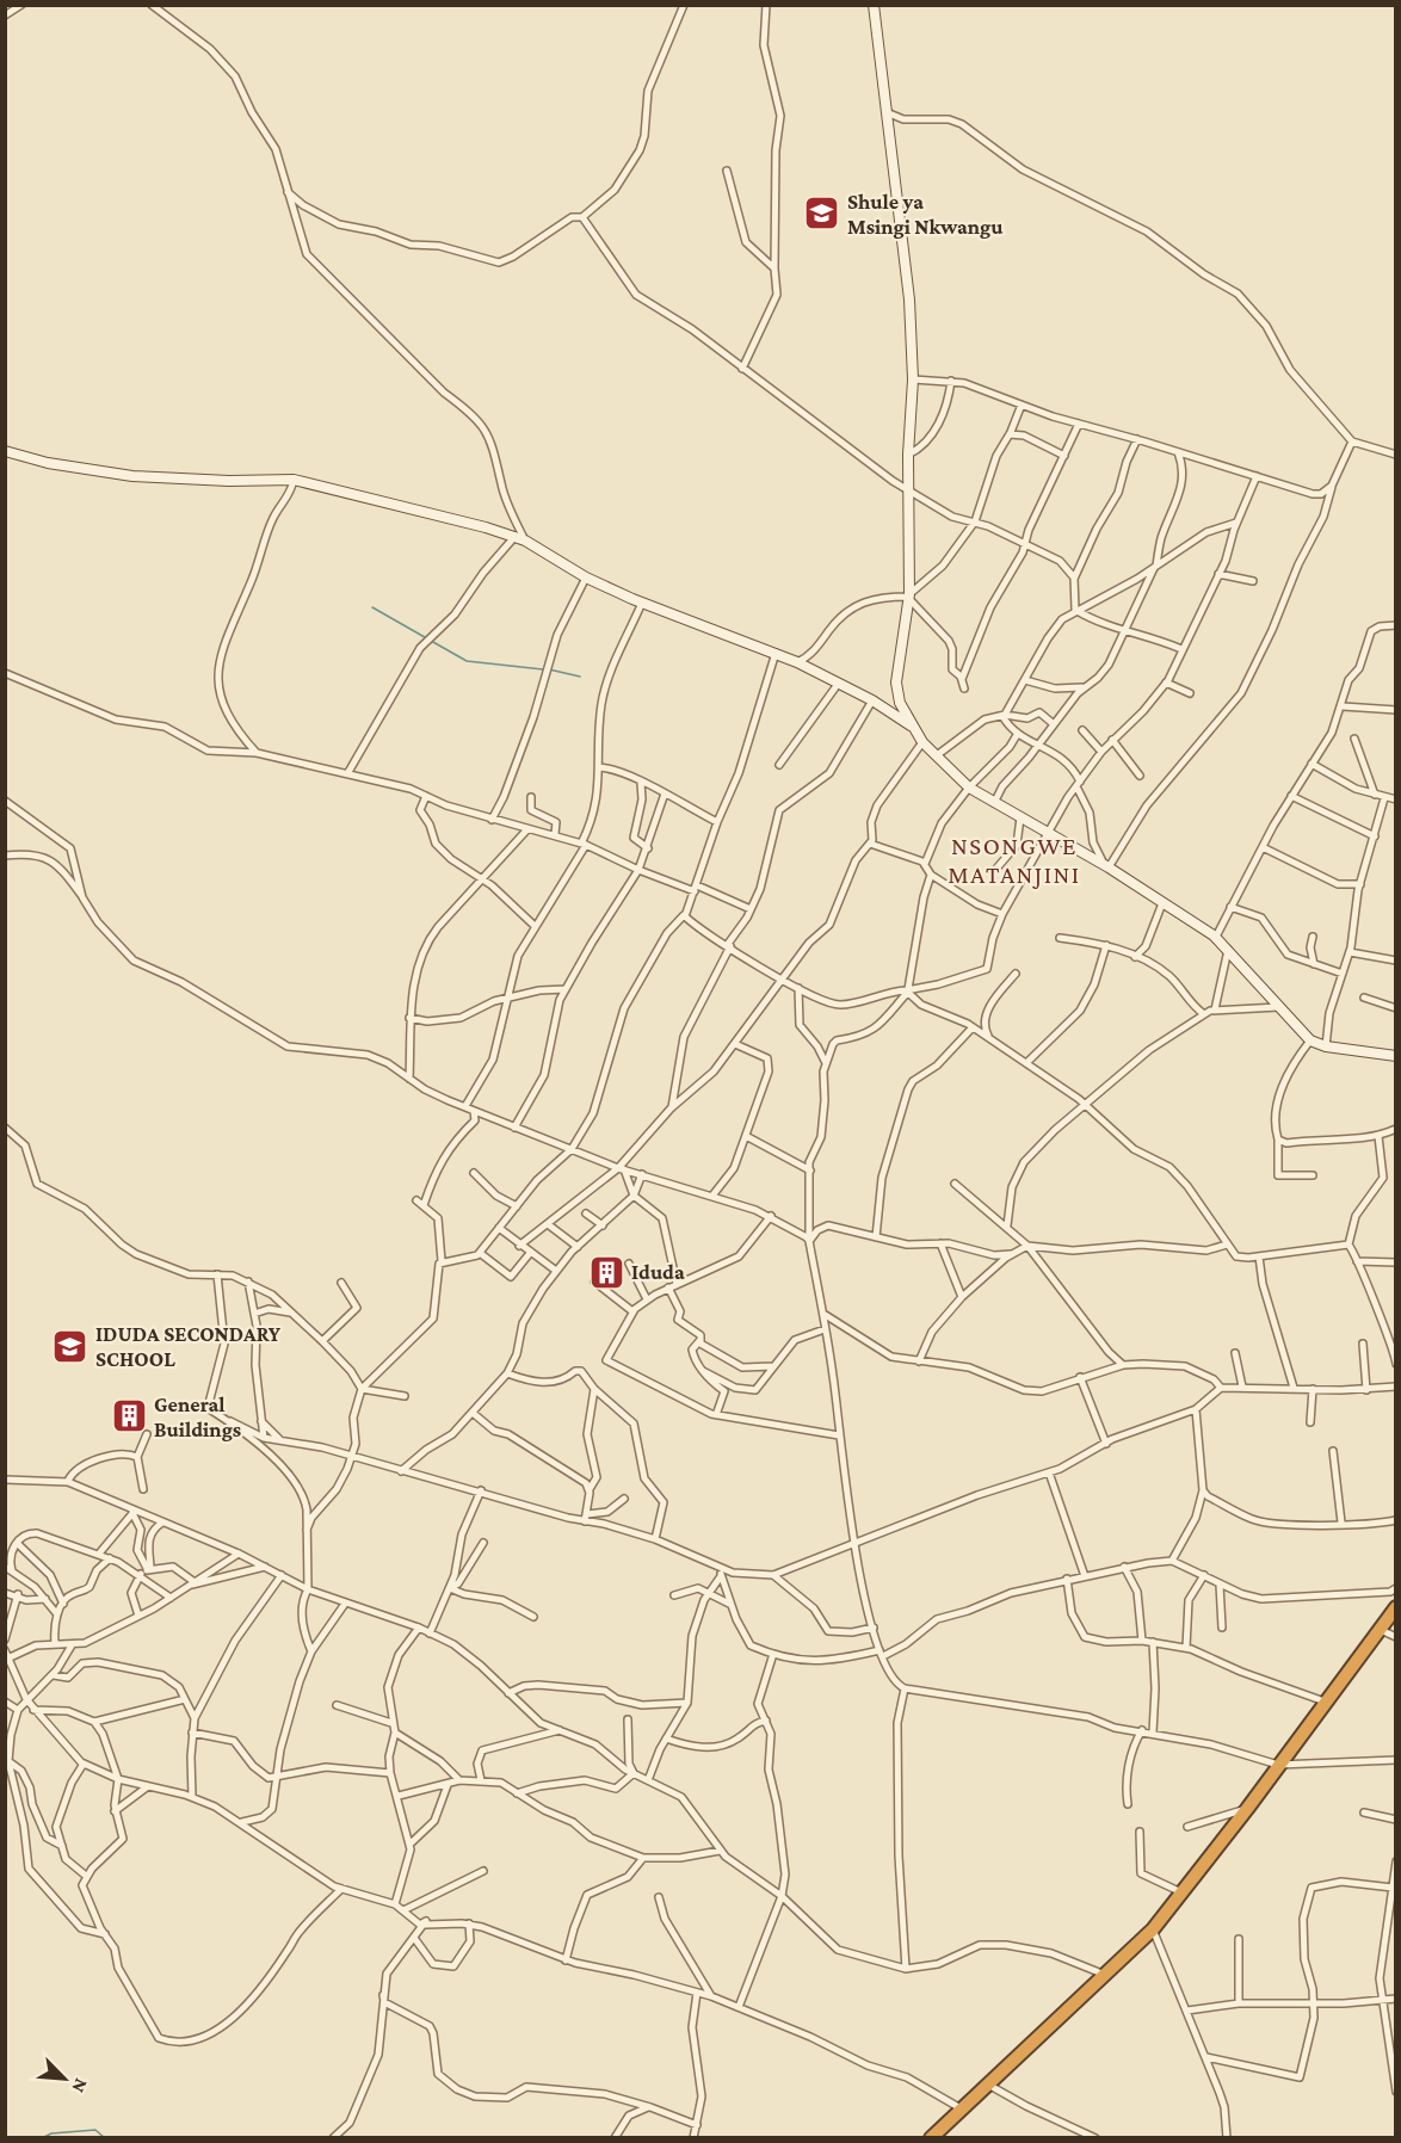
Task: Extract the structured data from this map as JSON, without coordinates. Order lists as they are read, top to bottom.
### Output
{
  "districts": ["NSONGWE MATANJINI"],
  "places": {
    "school or university": ["Shule ya Msingi Nkwangu", "IDUDA SECONDARY SCHOOL"],
    "building": ["Iduda", "General Buildings"]
  },
  "north": "bottom right"
}
